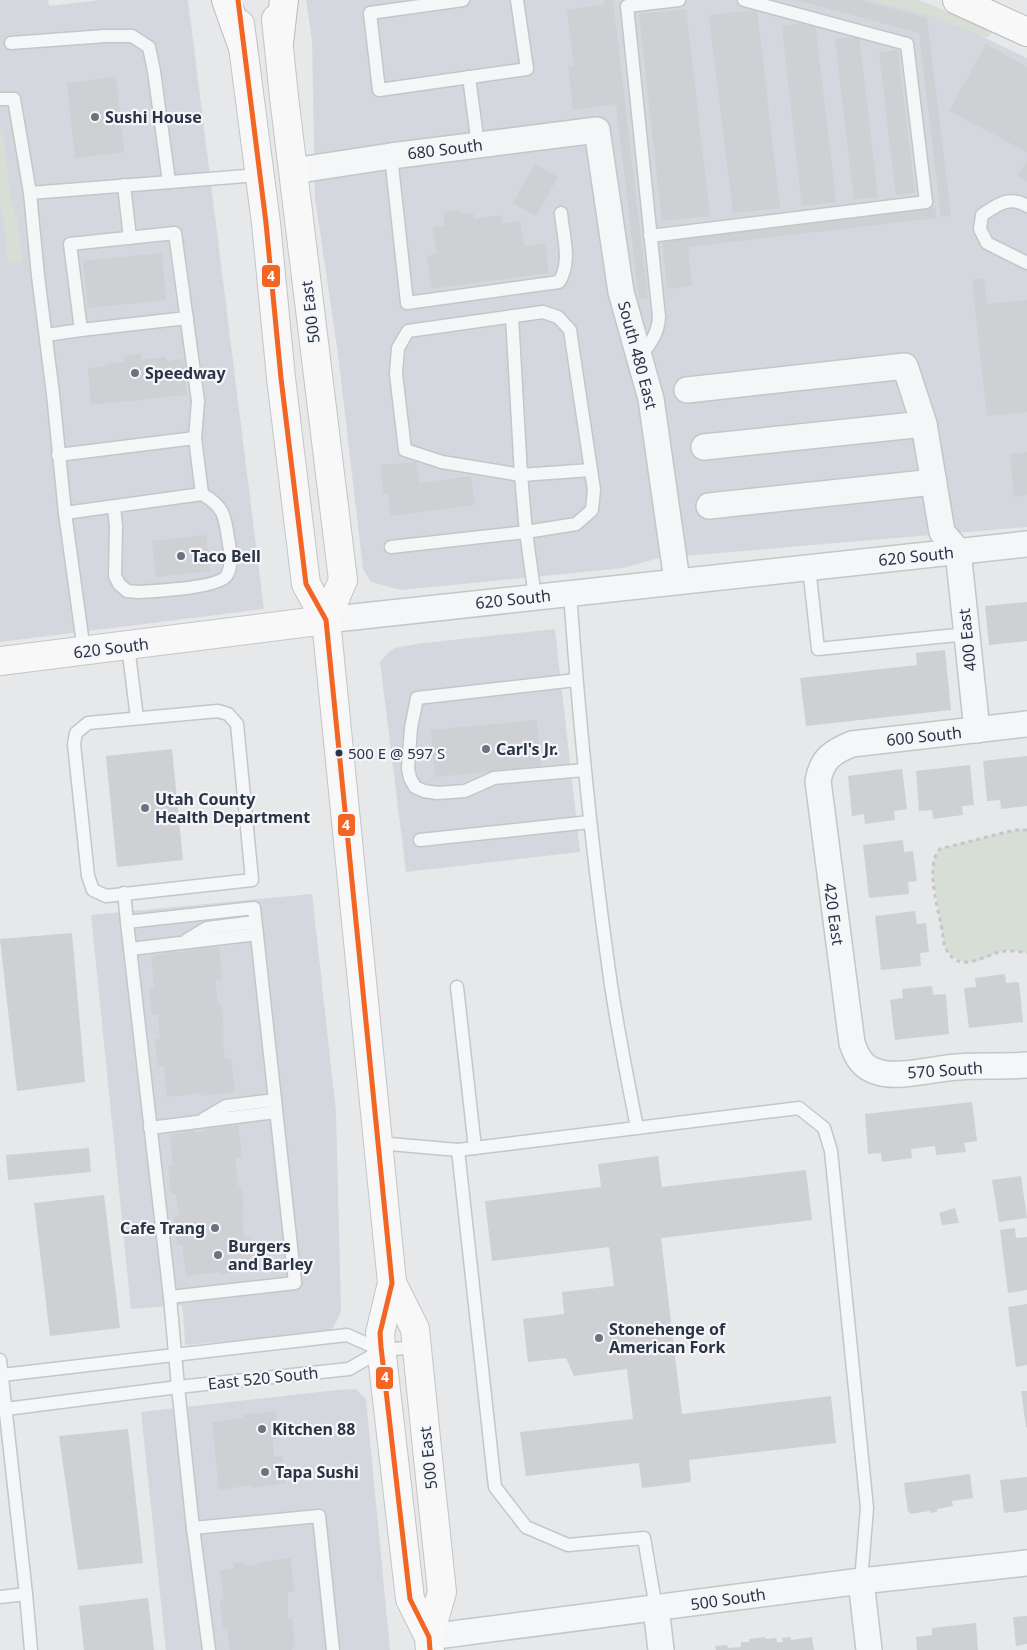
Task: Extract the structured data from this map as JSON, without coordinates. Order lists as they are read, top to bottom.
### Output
{
  "streets": {
    "main road": ["500 East", "620 South"],
    "street": [
      "680 South",
      "South 480 East",
      "400 East",
      "600 South",
      "420 East",
      "570 South",
      "500 South"
    ],
    "lane": ["East 520 South"]
  },
  "crossings": [
    ["680 South", "500 East"],
    ["680 South", "South 480 East"],
    ["500 East", "620 South"],
    ["500 East", "East 520 South"],
    ["500 East", "500 South"],
    ["South 480 East", "620 South"],
    ["620 South", "400 East"],
    ["400 East", "600 South"],
    ["600 South", "420 East"],
    ["420 East", "570 South"]
  ],
  "places": [
    "Sushi House",
    "Speedway",
    "Taco Bell",
    "Carl's Jr.",
    "500 E @ 597 S",
    "Utah County Health Department",
    "Cafe Trang",
    "Burgers and Barley",
    "Stonehenge of American Fork",
    "Kitchen 88",
    "Tapa Sushi"
  ],
  "lines": ["transit line 4"]
}
